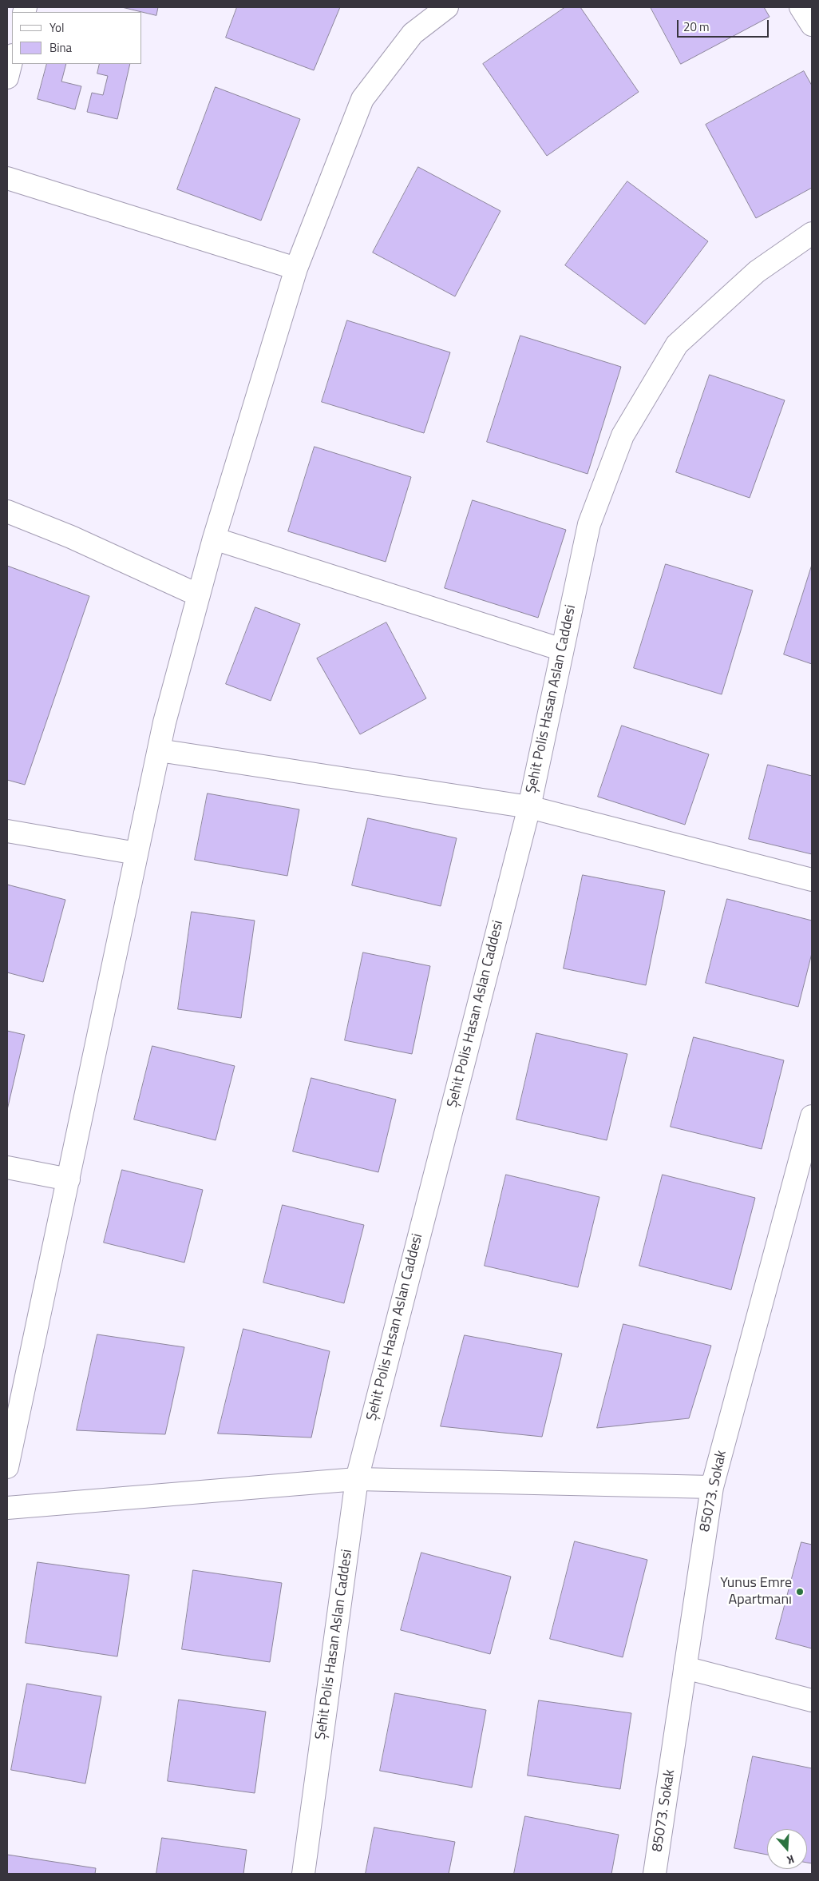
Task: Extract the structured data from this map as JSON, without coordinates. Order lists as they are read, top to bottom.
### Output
{
  "streets": {
    "street": ["Şehit Polis Hasan Aslan Caddesi", "85073. Sokak"]
  },
  "places": ["Yunus Emre Apartmanı"],
  "legend": ["Yol", "Bina"],
  "scale_bar": "20 m",
  "north": "bottom"
}
